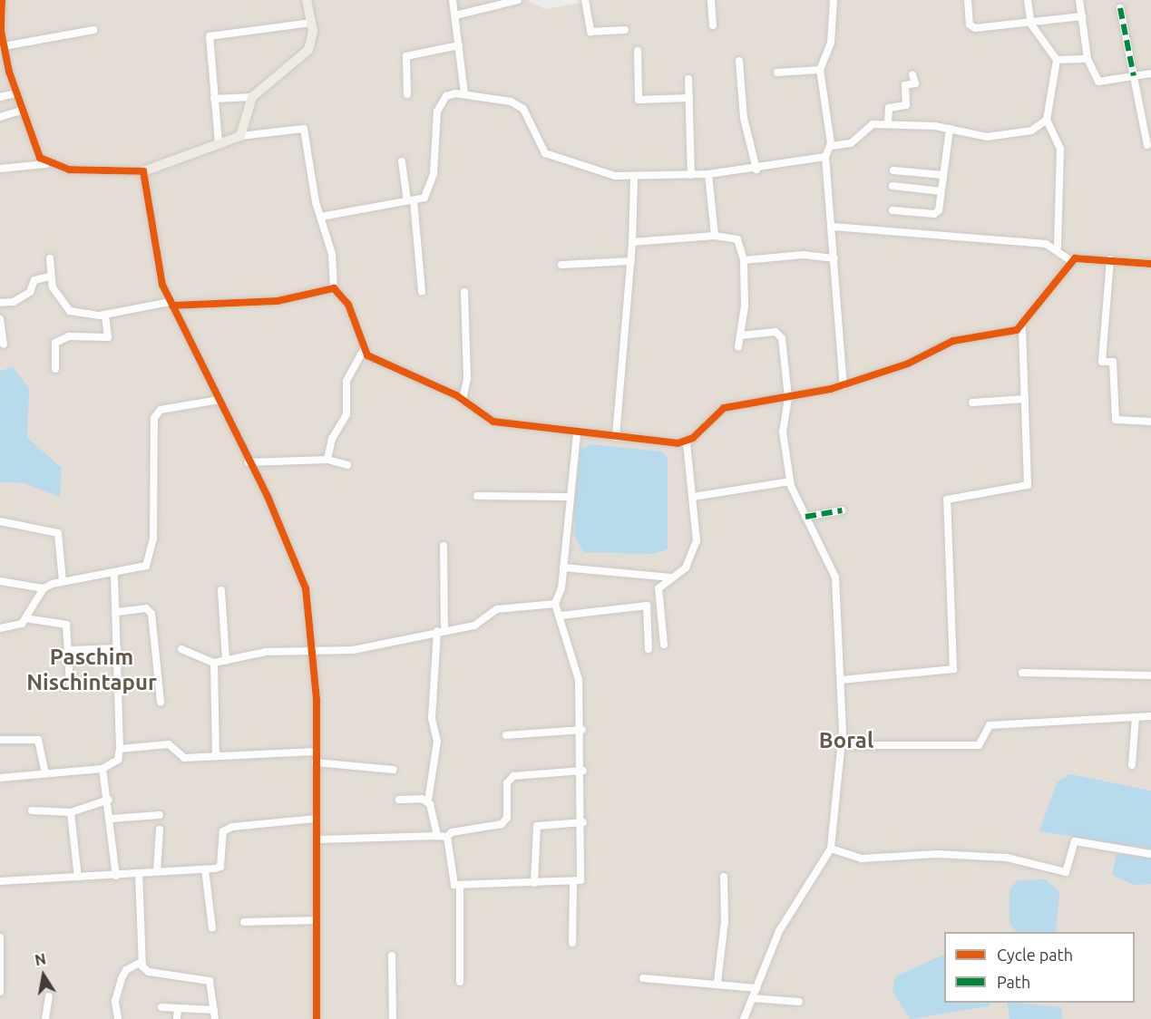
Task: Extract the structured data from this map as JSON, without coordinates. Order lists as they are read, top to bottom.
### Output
{
  "districts": ["Paschim Nischintapur", "Boral"],
  "legend": ["Cycle path", "Path"],
  "north": "top"
}
